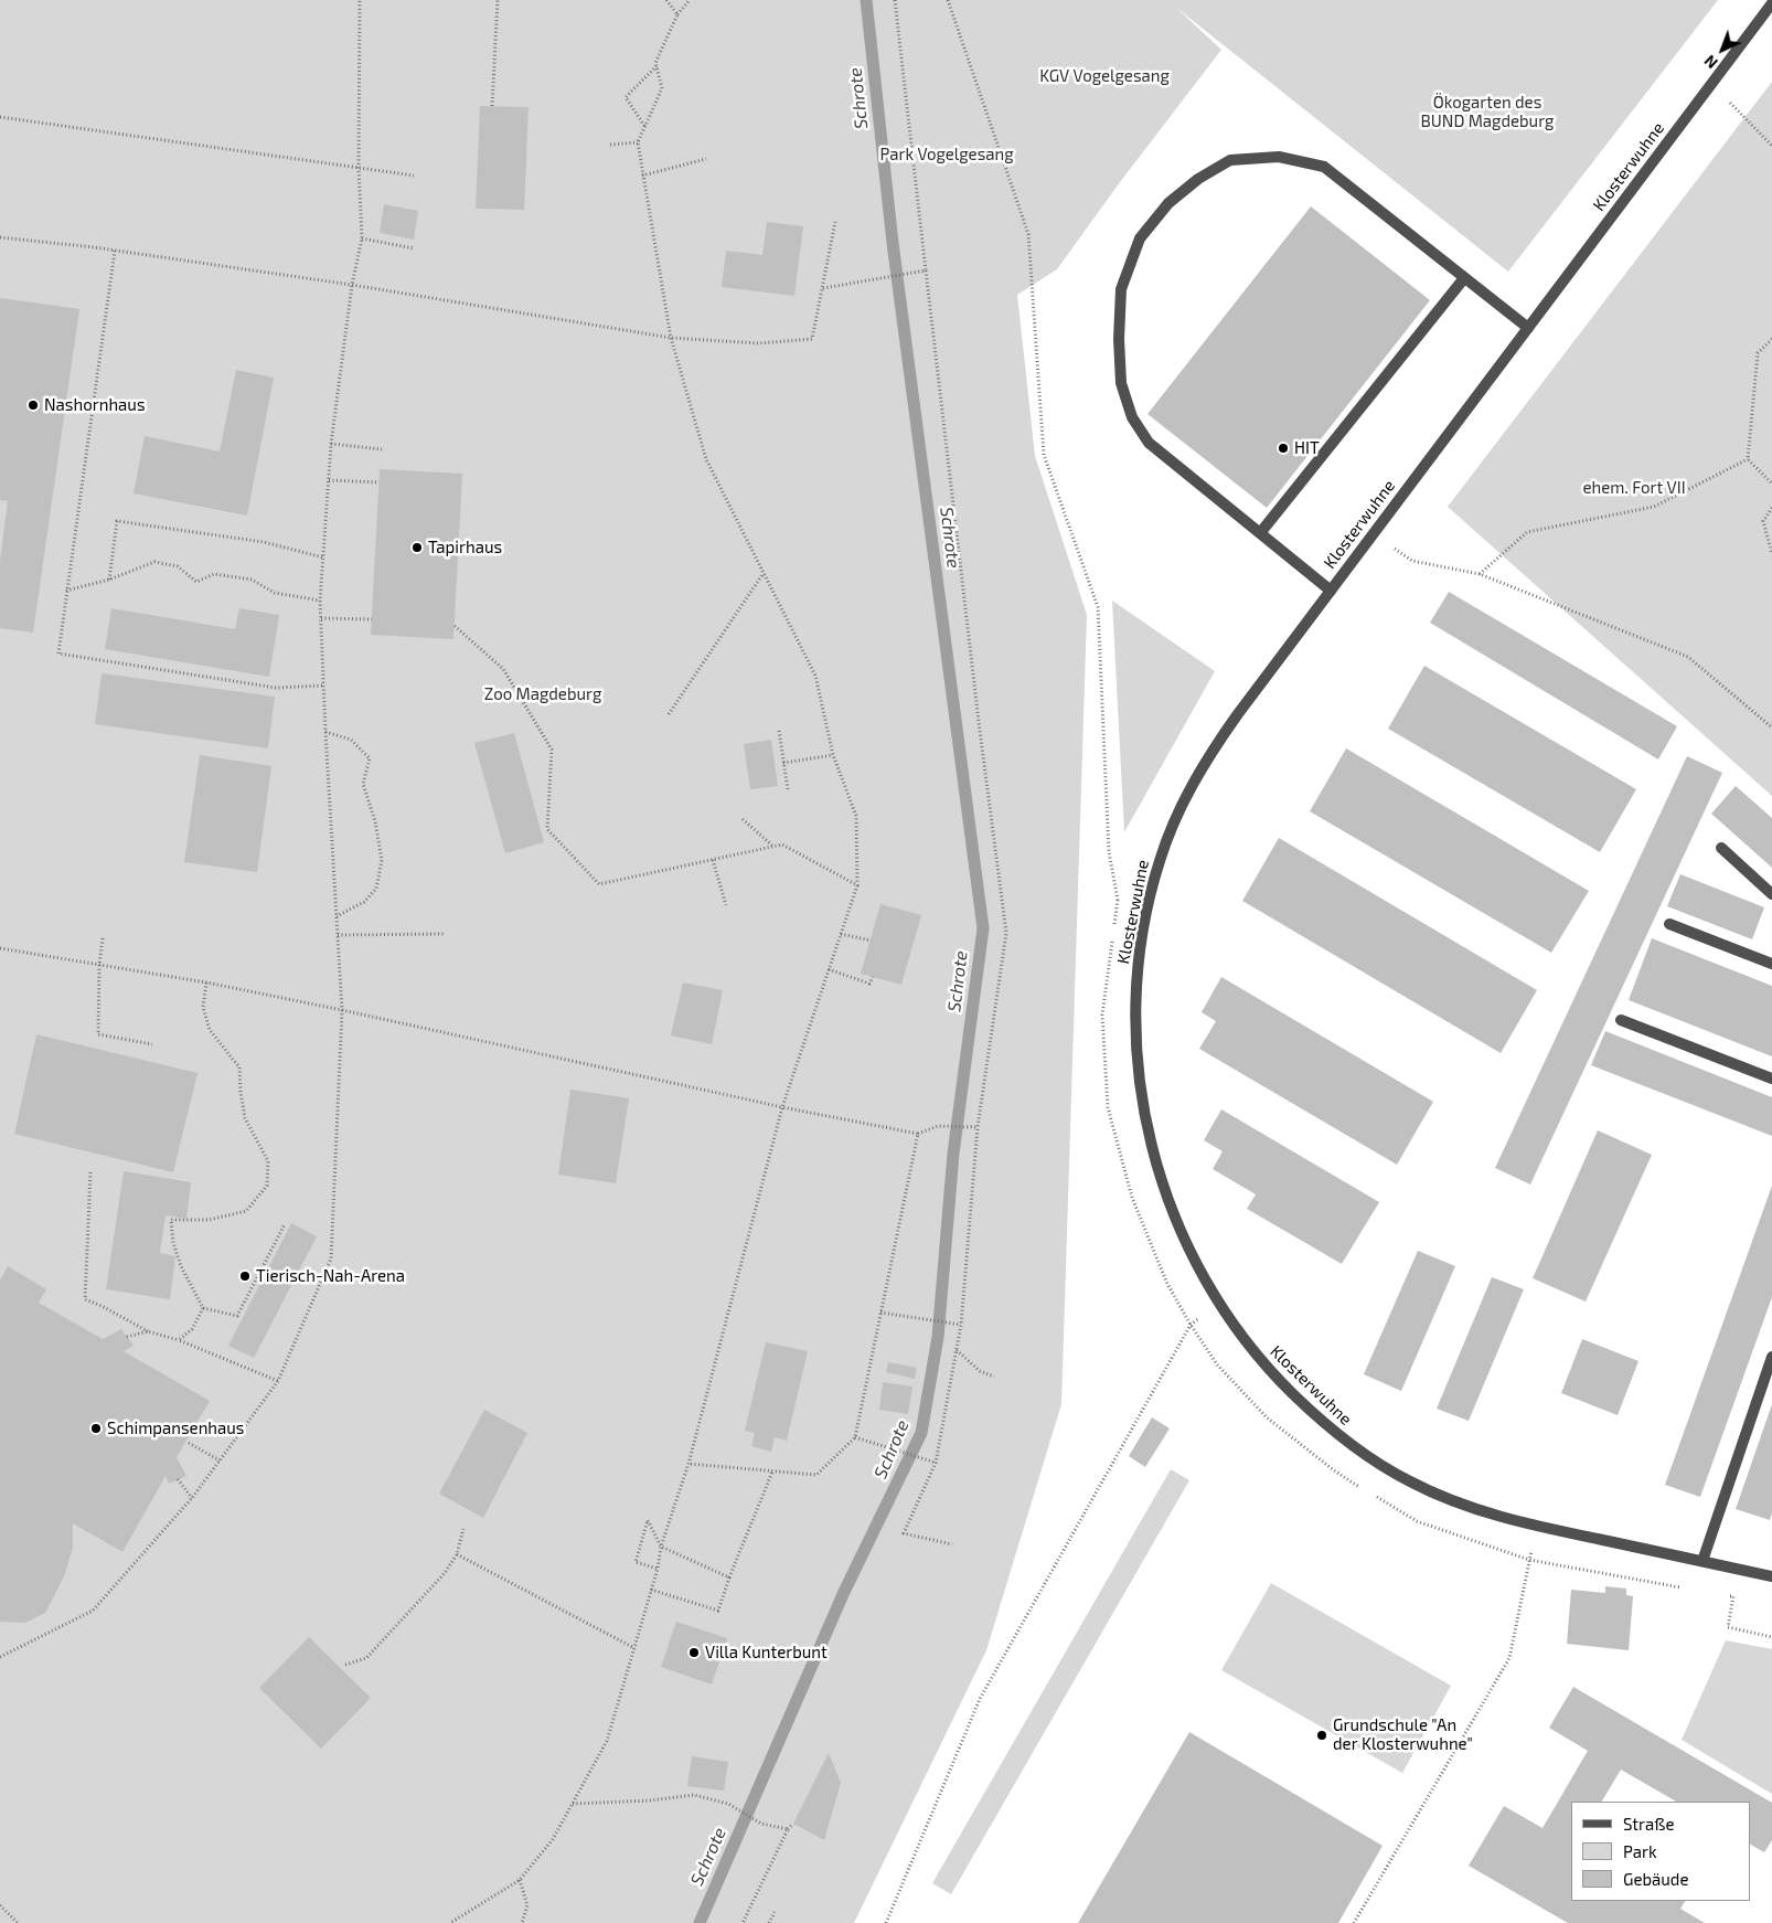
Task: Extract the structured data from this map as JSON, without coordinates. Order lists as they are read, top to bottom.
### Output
{
  "streets": {
    "street": ["Klosterwuhne"]
  },
  "water": ["Schrote"],
  "parks": [
    "KGV Vogelgesang",
    "Ökogarten des BUND Magdeburg",
    "Park Vogelgesang",
    "ehem. Fort VII",
    "Zoo Magdeburg"
  ],
  "places": [
    "Nashornhaus",
    "HIT",
    "Tapirhaus",
    "Tierisch-Nah-Arena",
    "Schimpansenhaus",
    "Villa Kunterbunt",
    "Grundschule \"An der Klosterwuhne\""
  ],
  "legend": ["Straße", "Park", "Gebäude"],
  "north": "bottom left"
}
